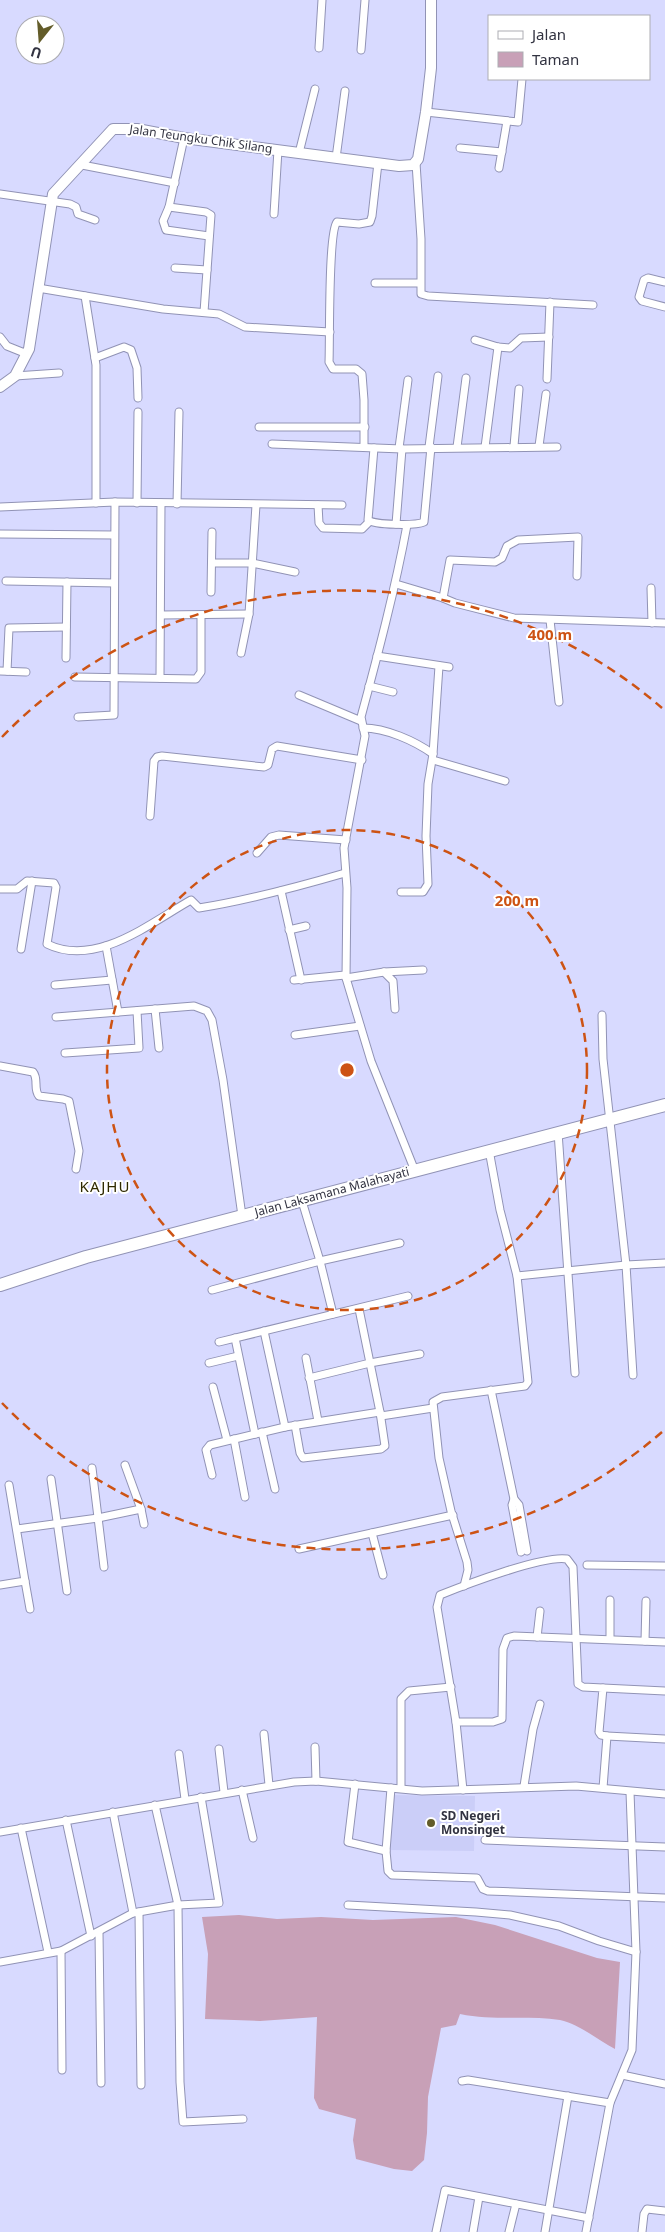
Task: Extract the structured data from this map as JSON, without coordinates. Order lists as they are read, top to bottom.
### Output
{
  "streets": {
    "highway": ["Jalan Laksamana Malahayati"],
    "street": ["Jalan Teungku Chik Silang"]
  },
  "districts": ["KAJHU"],
  "places": ["SD Negeri Monsinget"],
  "legend": ["Jalan", "Taman"],
  "north": "bottom",
  "rings": ["400 m", "200 m"]
}
